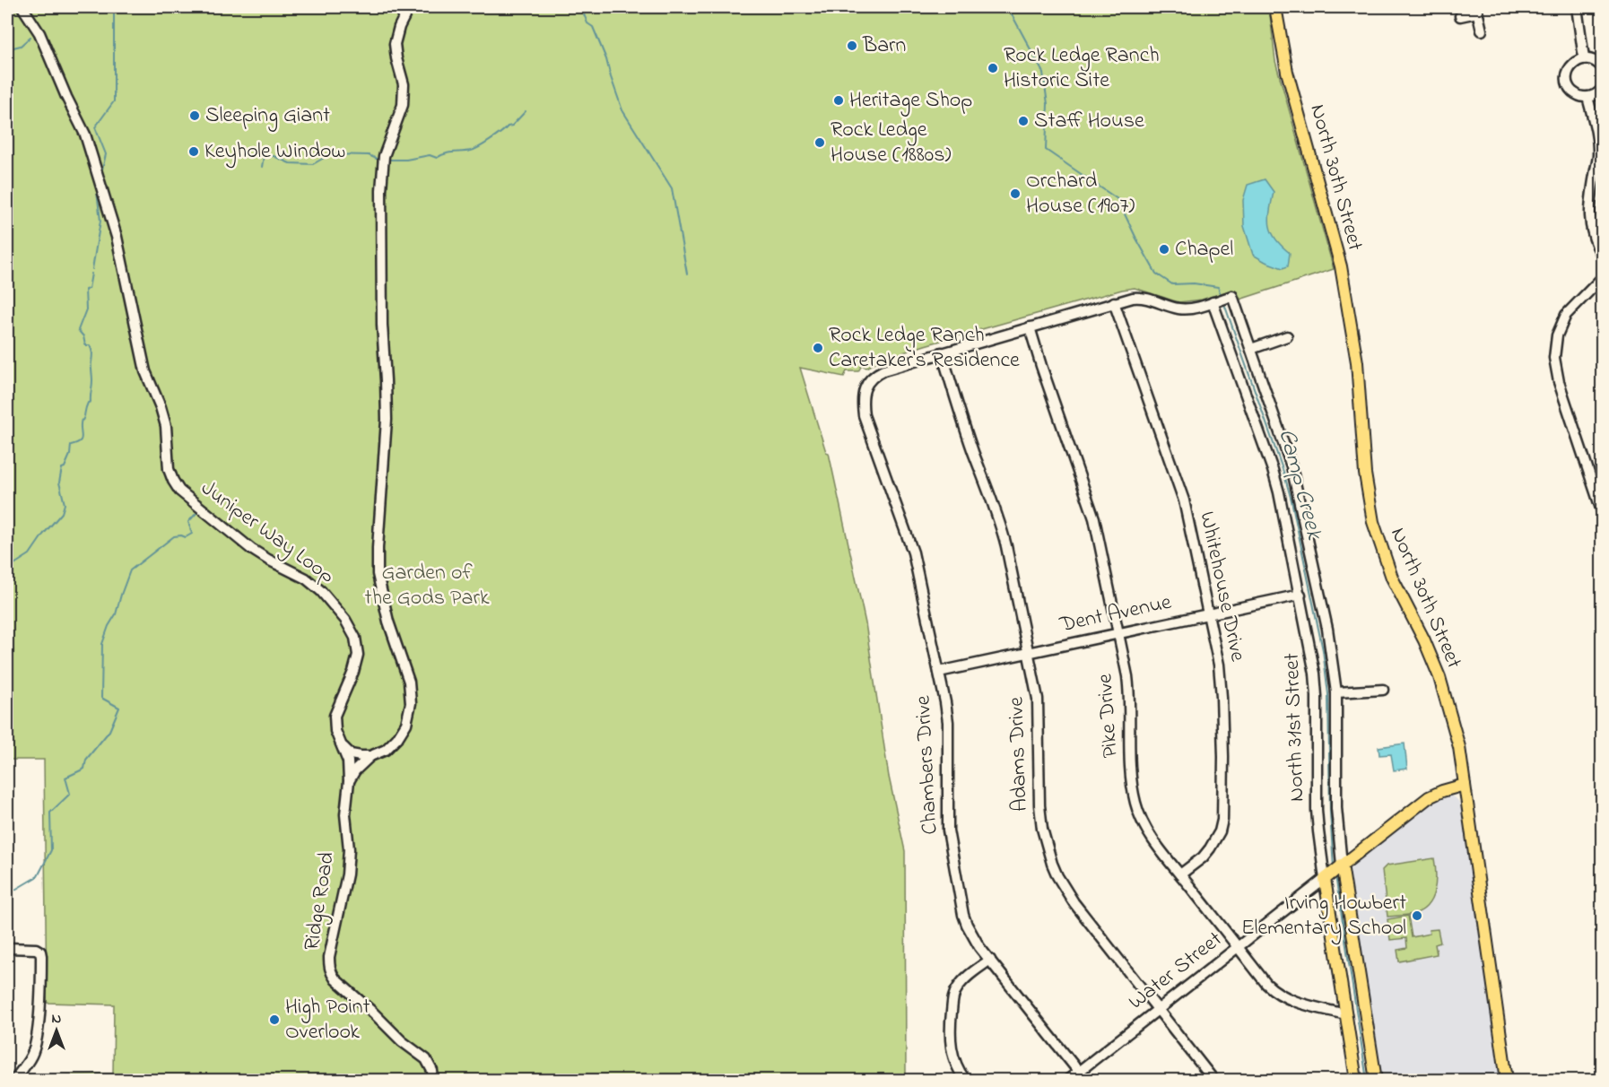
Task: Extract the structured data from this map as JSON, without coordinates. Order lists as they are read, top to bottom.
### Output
{
  "streets": {
    "main road": ["North 30th Street", "North 31st Street", "Water Street"],
    "street": [
      "Juniper Way Loop",
      "Whitehouse Drive",
      "Dent Avenue",
      "Pike Drive",
      "Adams Drive",
      "Chambers Drive",
      "Ridge Road"
    ]
  },
  "crossings": [
    ["North 30th Street", "Water Street"],
    ["Juniper Way Loop", "Ridge Road"],
    ["Whitehouse Drive", "Dent Avenue"],
    ["Whitehouse Drive", "Pike Drive"],
    ["Dent Avenue", "Pike Drive"],
    ["Dent Avenue", "North 31st Street"],
    ["Dent Avenue", "Adams Drive"],
    ["Dent Avenue", "Chambers Drive"],
    ["Pike Drive", "North 31st Street"],
    ["Pike Drive", "Water Street"],
    ["North 31st Street", "Water Street"],
    ["Adams Drive", "Chambers Drive"],
    ["Adams Drive", "Water Street"],
    ["Chambers Drive", "Water Street"]
  ],
  "water": ["Camp Creek"],
  "parks": ["Garden of the Gods Park"],
  "places": [
    "Barn",
    "Rock Ledge Ranch Historic Site",
    "Heritage Shop",
    "Sleeping Giant",
    "Staff House",
    "Rock Ledge House (1880s)",
    "Keyhole Window",
    "Orchard House (1907)",
    "Chapel",
    "Rock Ledge Ranch Caretaker's Residence",
    "Irving Howbert Elementary School",
    "High Point Overlook"
  ],
  "north": "top"
}
